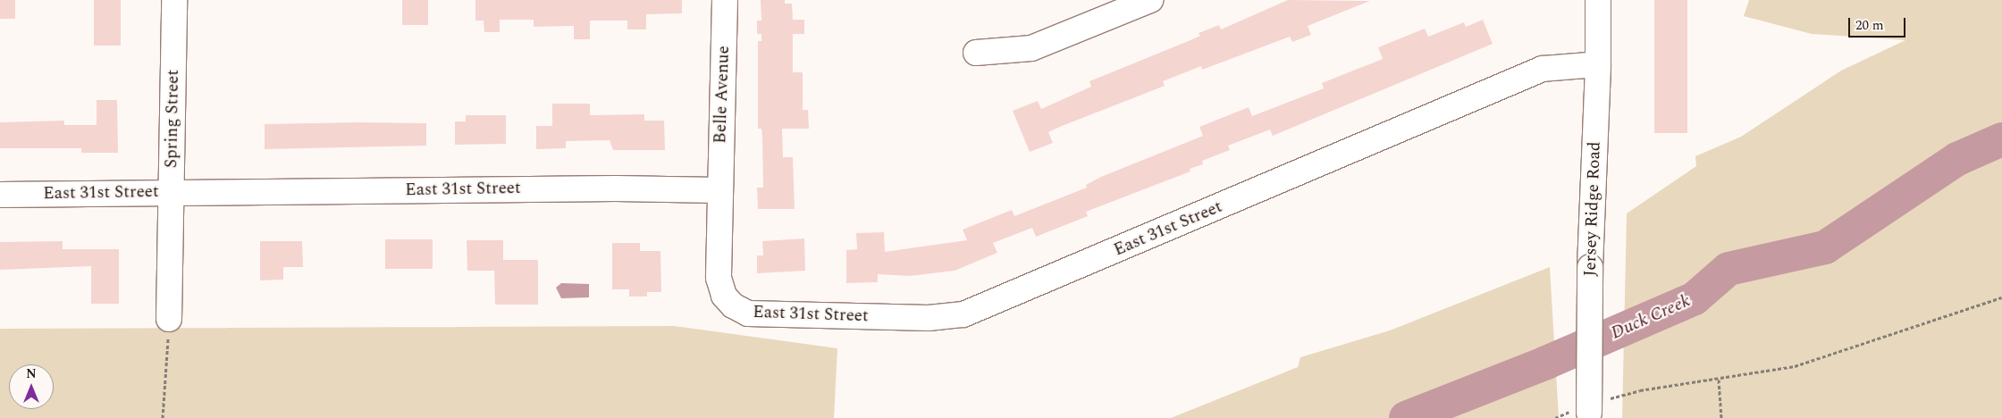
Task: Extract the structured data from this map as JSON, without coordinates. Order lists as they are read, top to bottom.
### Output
{
  "streets": {
    "street": [
      "Belle Avenue",
      "Spring Street",
      "East 31st Street",
      "Jersey Ridge Road"
    ]
  },
  "crossings": [
    ["Belle Avenue", "East 31st Street"],
    ["Spring Street", "East 31st Street"],
    ["East 31st Street", "Jersey Ridge Road"]
  ],
  "water": ["Duck Creek"],
  "scale_bar": "20 m",
  "north": "top"
}
